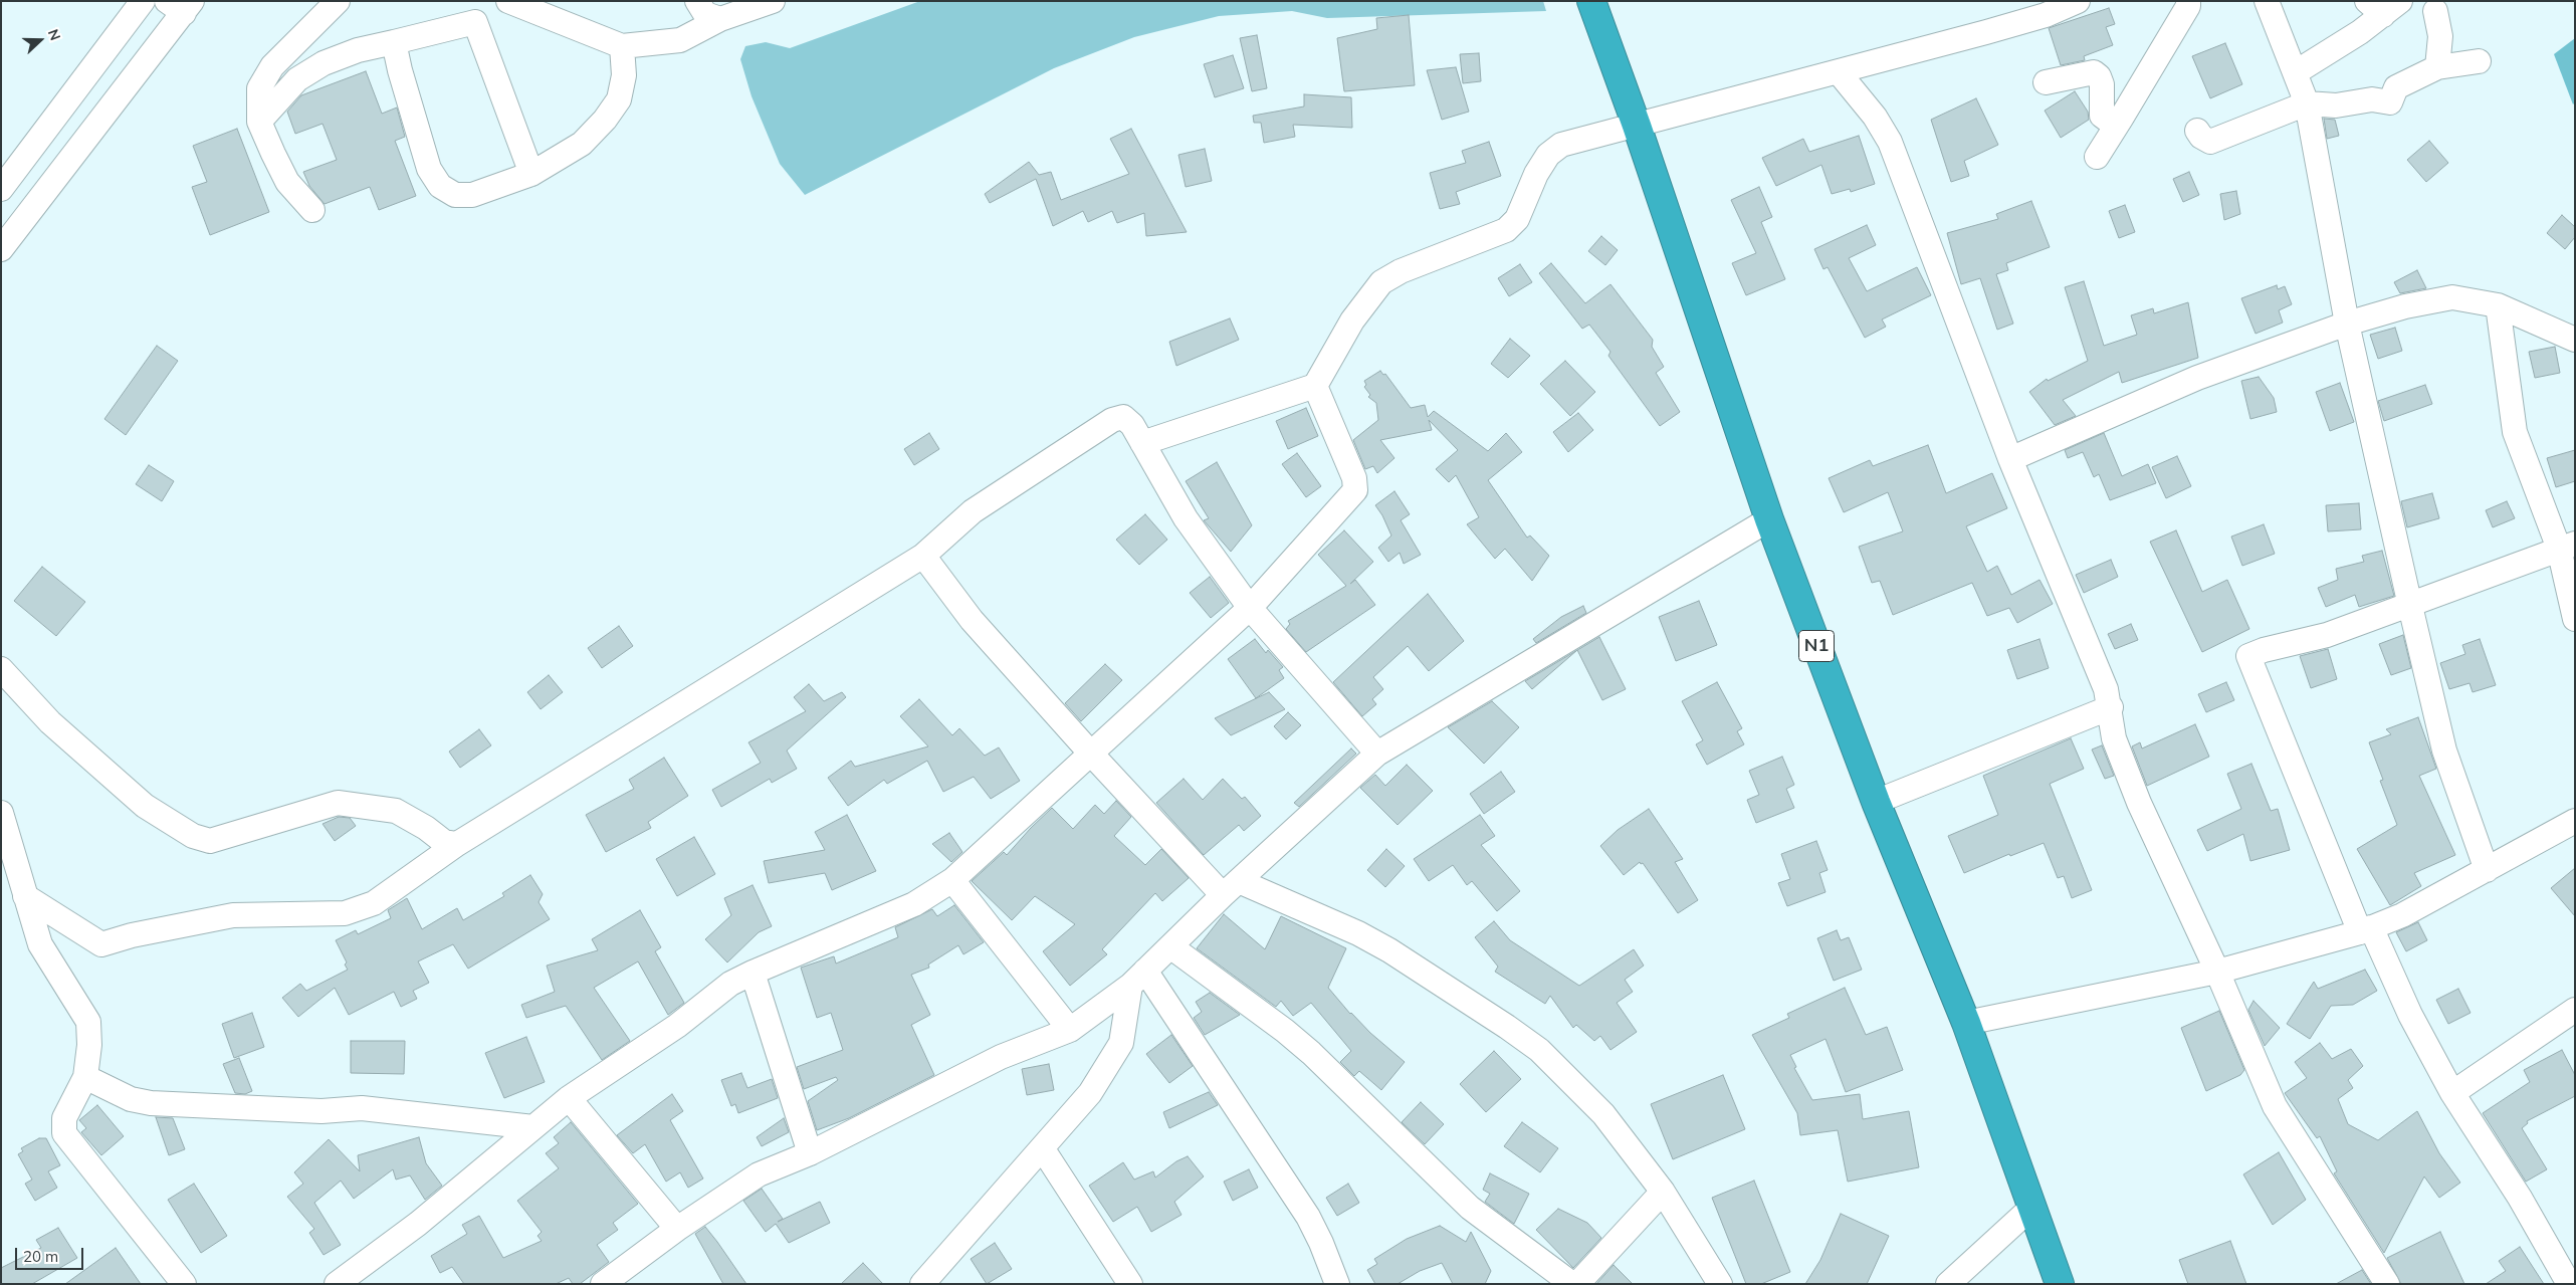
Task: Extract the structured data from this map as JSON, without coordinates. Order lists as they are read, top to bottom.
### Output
{
  "streets": {
    "highway": ["N1"]
  },
  "scale_bar": "20 m",
  "north": "right"
}
